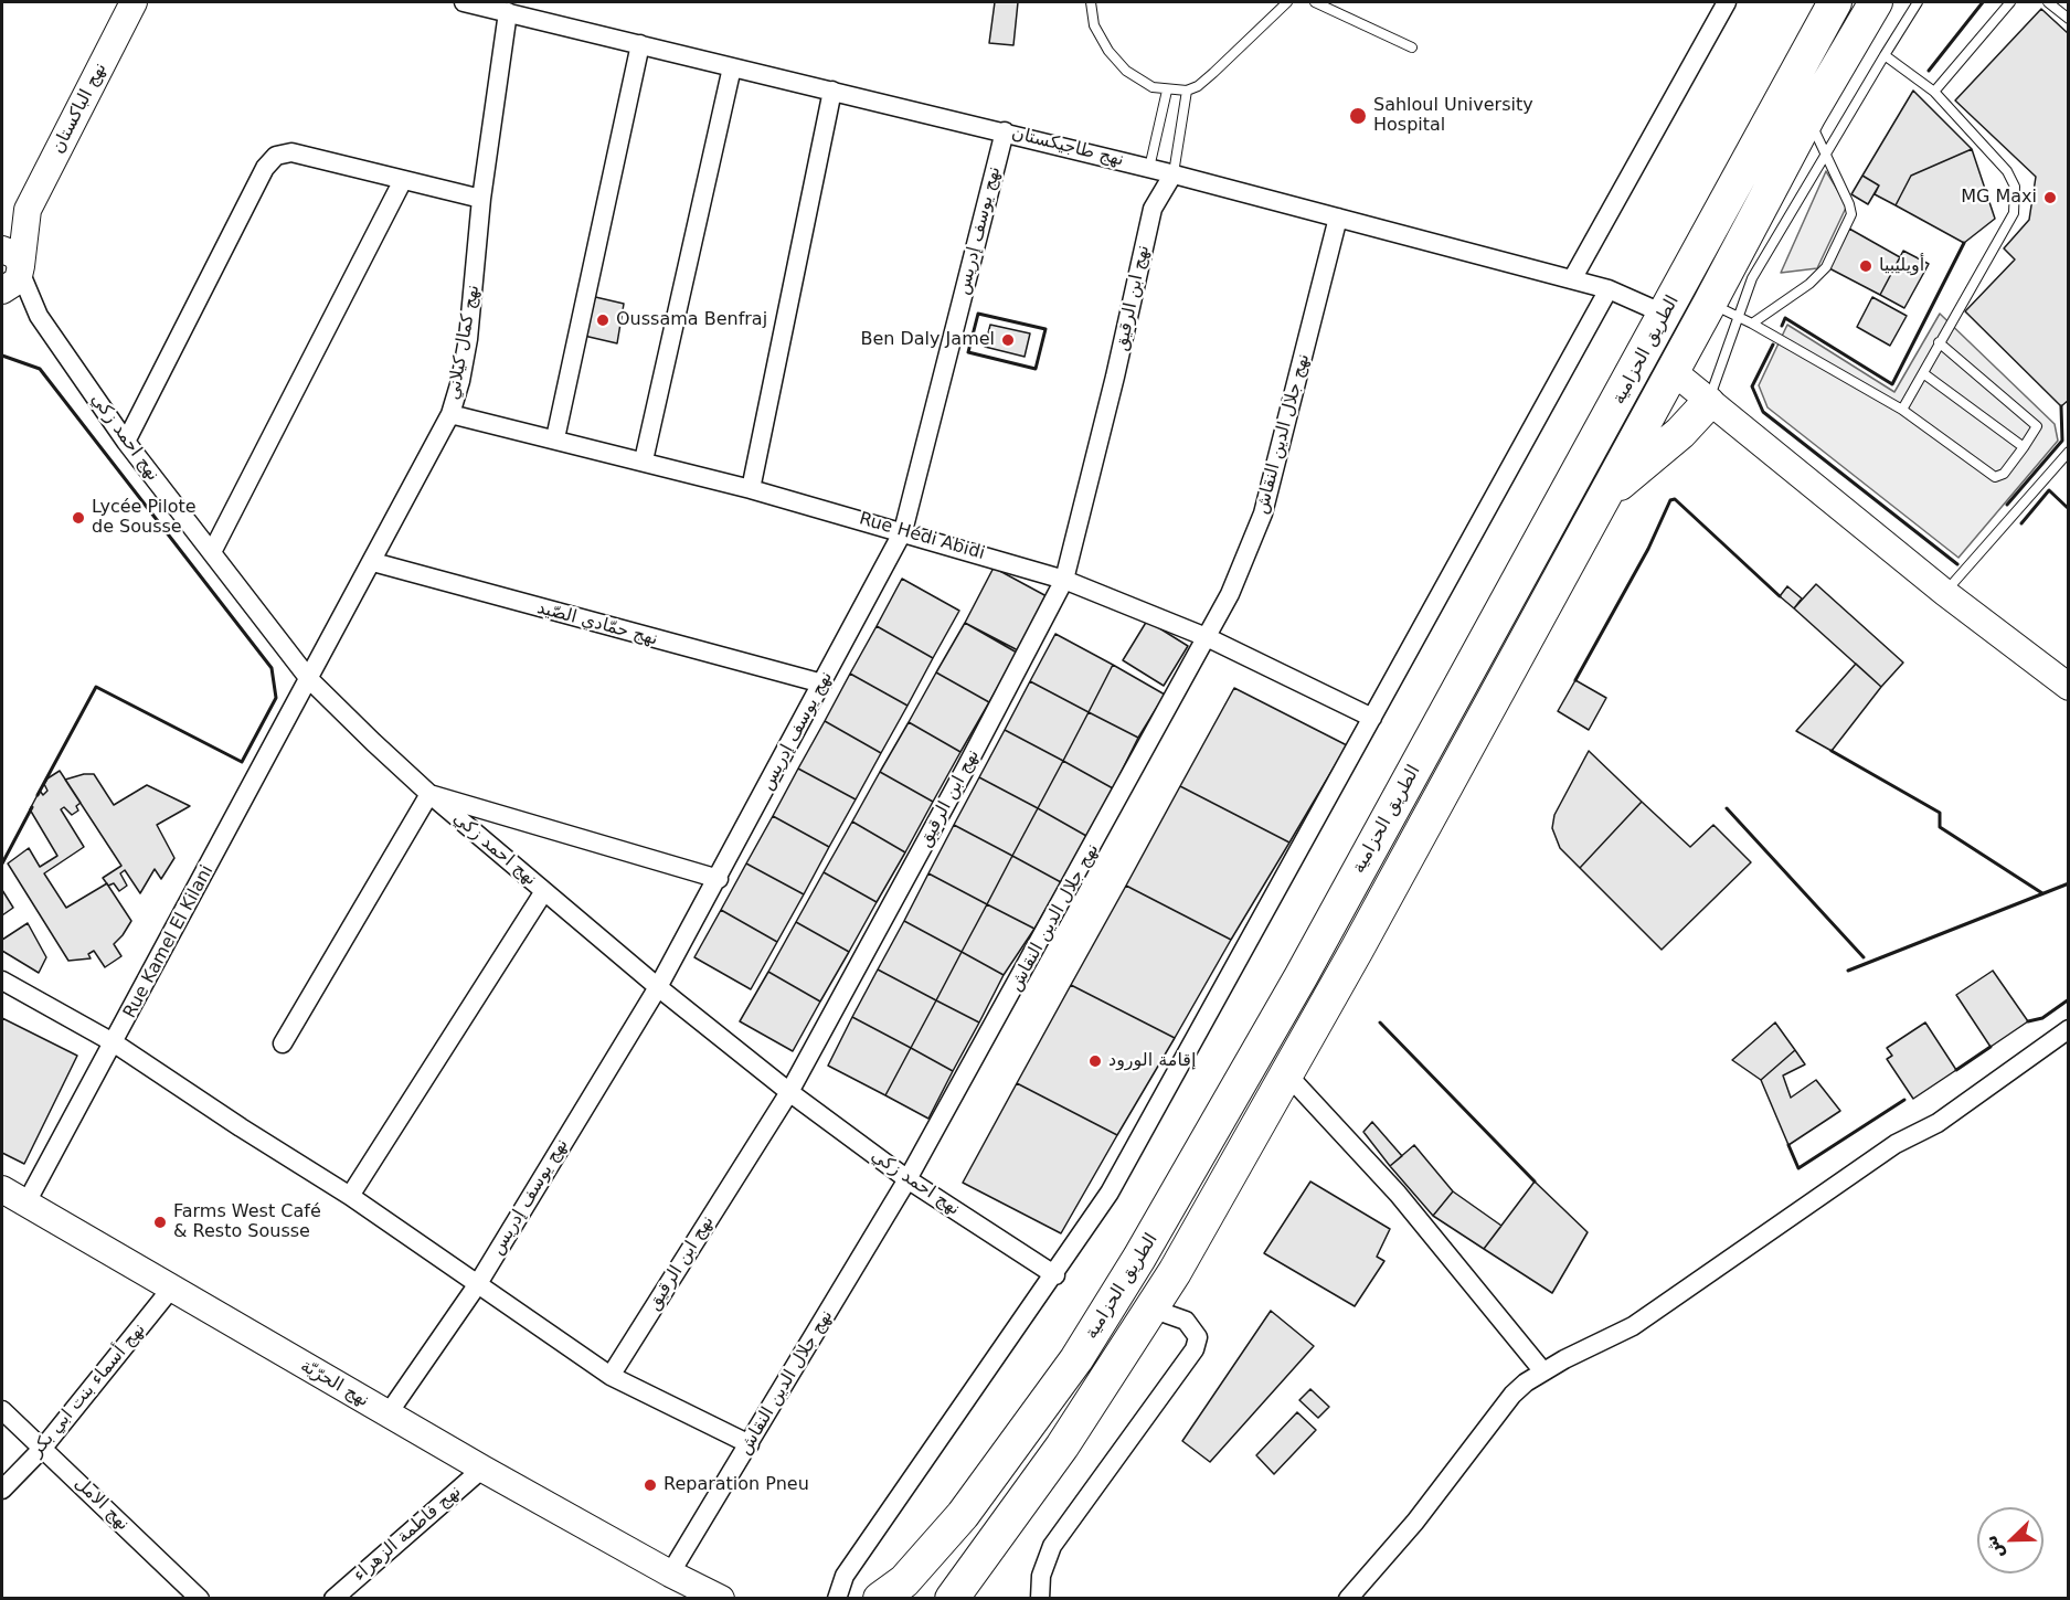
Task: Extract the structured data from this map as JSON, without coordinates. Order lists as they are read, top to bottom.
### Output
{
  "streets": {
    "highway": ["الطريق الحزامية"],
    "main road": ["نهج الباكستان", "نهج الحرّيّة"],
    "street": [
      "نهج طاجيكستان",
      "نهج يوسف إدريس",
      "نهج ابن الرقيق",
      "نهج كمال كيلاني",
      "نهج جلال الدين النقاش",
      "نهج احمد زكي",
      "Rue Hédi Abidi",
      "نهج حمّادي الصّيد",
      "Rue Kamel El Kilani",
      "نهج أسماء بنت ابي بكر",
      "نهج الامل",
      "نهج فاطمة الزهراء"
    ]
  },
  "crossings": [
    ["نهج الباكستان", "نهج احمد زكي"],
    ["نهج طاجيكستان", "نهج يوسف إدريس"],
    ["نهج طاجيكستان", "نهج ابن الرقيق"],
    ["نهج طاجيكستان", "نهج كمال كيلاني"],
    ["نهج طاجيكستان", "الطريق الحزامية"],
    ["نهج طاجيكستان", "نهج جلال الدين النقاش"],
    ["نهج يوسف إدريس", "نهج احمد زكي"],
    ["نهج يوسف إدريس", "Rue Hédi Abidi"],
    ["نهج يوسف إدريس", "نهج حمّادي الصّيد"],
    ["نهج يوسف إدريس", "نهج الحرّيّة"],
    ["نهج ابن الرقيق", "نهج احمد زكي"],
    ["نهج ابن الرقيق", "Rue Hédi Abidi"],
    ["نهج كمال كيلاني", "نهج احمد زكي"],
    ["نهج كمال كيلاني", "Rue Hédi Abidi"],
    ["نهج كمال كيلاني", "نهج حمّادي الصّيد"],
    ["نهج كمال كيلاني", "Rue Kamel El Kilani"],
    ["نهج جلال الدين النقاش", "نهج احمد زكي"],
    ["نهج جلال الدين النقاش", "Rue Hédi Abidi"],
    ["نهج جلال الدين النقاش", "نهج الحرّيّة"],
    ["نهج احمد زكي", "Rue Kamel El Kilani"],
    ["Rue Kamel El Kilani", "نهج الحرّيّة"],
    ["نهج الحرّيّة", "نهج أسماء بنت ابي بكر"],
    ["نهج الحرّيّة", "نهج فاطمة الزهراء"],
    ["نهج أسماء بنت ابي بكر", "نهج الامل"]
  ],
  "places": [
    "Sahloul University Hospital",
    "MG Maxi",
    "أويليبيا",
    "Oussama Benfraj",
    "Ben Daly Jamel",
    "Lycée Pilote de Sousse",
    "إقامة الورود",
    "Farms West Café & Resto Sousse",
    "Reparation Pneu"
  ],
  "north": "bottom left"
}
